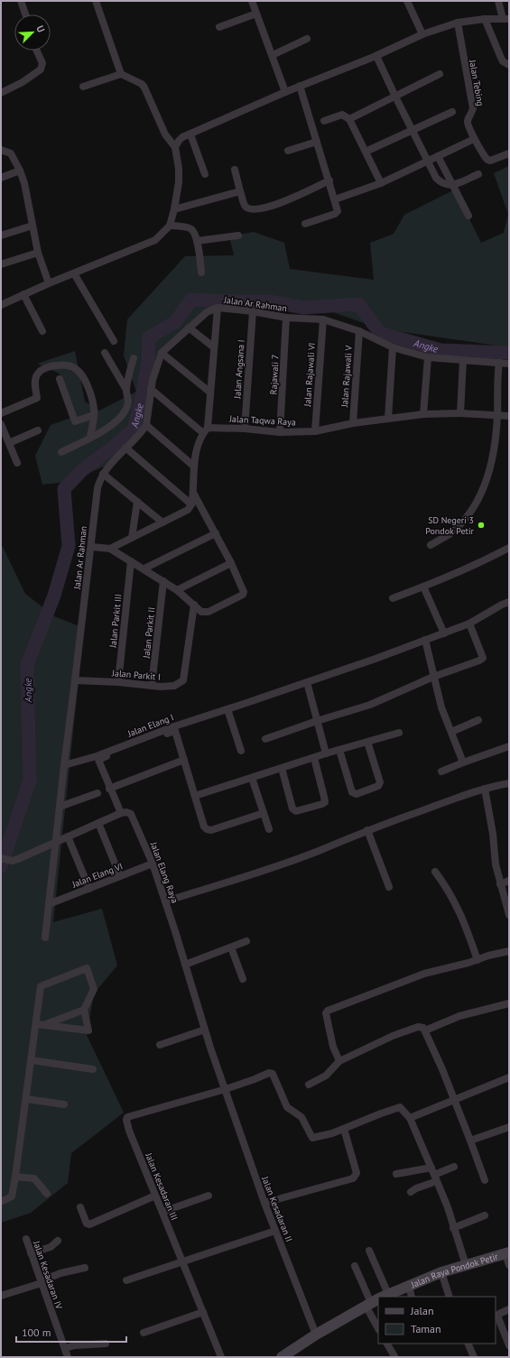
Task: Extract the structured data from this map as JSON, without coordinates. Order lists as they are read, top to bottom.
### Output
{
  "streets": {
    "main road": ["Jalan Raya Pondok Petir"],
    "street": [
      "Jalan Tebing",
      "Jalan Ar Rahman",
      "Jalan Angsana I",
      "Rajawali 7",
      "Jalan Rajawali VI",
      "Jalan Rajawali V",
      "Jalan Taqwa Raya",
      "Jalan Parkit III",
      "Jalan Parkit II",
      "Jalan Parkit I",
      "Jalan Elang I",
      "Jalan Elang Raya",
      "Jalan Elang VI",
      "Jalan Kesadaran III",
      "Jalan Kesadaran II",
      "Jalan Kesadaran IV"
    ]
  },
  "crossings": [
    ["Jalan Ar Rahman", "Jalan Angsana I"],
    ["Jalan Ar Rahman", "Rajawali 7"],
    ["Jalan Ar Rahman", "Jalan Rajawali VI"],
    ["Jalan Ar Rahman", "Jalan Rajawali V"],
    ["Jalan Ar Rahman", "Jalan Parkit I"],
    ["Jalan Ar Rahman", "Jalan Elang I"],
    ["Jalan Angsana I", "Jalan Taqwa Raya"],
    ["Rajawali 7", "Jalan Taqwa Raya"],
    ["Jalan Rajawali VI", "Jalan Taqwa Raya"],
    ["Jalan Rajawali V", "Jalan Taqwa Raya"],
    ["Jalan Parkit III", "Jalan Parkit I"],
    ["Jalan Parkit II", "Jalan Parkit I"],
    ["Jalan Elang Raya", "Jalan Elang VI"],
    ["Jalan Elang Raya", "Jalan Kesadaran III"],
    ["Jalan Elang Raya", "Jalan Kesadaran II"],
    ["Jalan Kesadaran III", "Jalan Kesadaran II"],
    ["Jalan Kesadaran II", "Jalan Raya Pondok Petir"]
  ],
  "water": ["Angke"],
  "places": ["SD Negeri 3 Pondok Petir"],
  "legend": ["Jalan", "Taman"],
  "scale_bar": "100 m",
  "north": "top right"
}
